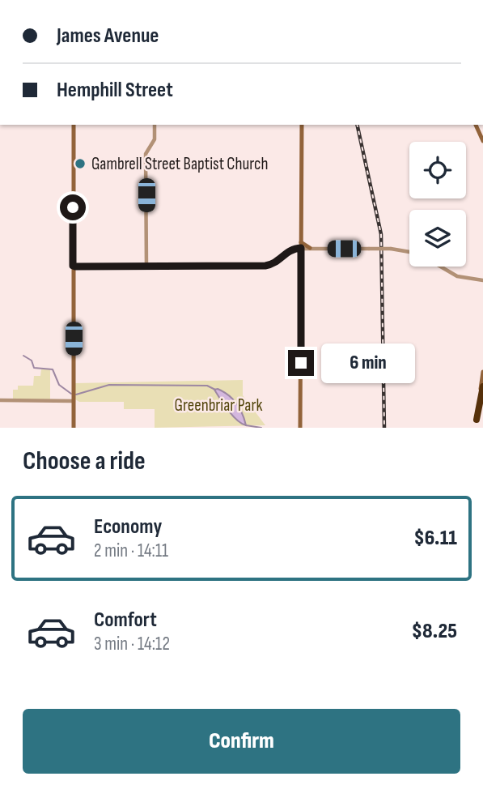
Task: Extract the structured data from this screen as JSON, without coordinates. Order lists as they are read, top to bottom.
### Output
{
  "parks": ["Greenbriar Park"],
  "places": ["Gambrell Street Baptist Church"],
  "page": {
    "banner": ["James Avenue", "Hemphill Street"],
    "bubble": "6 min",
    "heading": "Choose a ride",
    "list": [
      {
        "name": "Economy",
        "note": "2 min · 14:11",
        "value": "$6.11"
      },
      {
        "name": "Comfort",
        "note": "3 min · 14:12",
        "value": "$8.25"
      }
    ],
    "buttons": "Confirm"
  }
}
